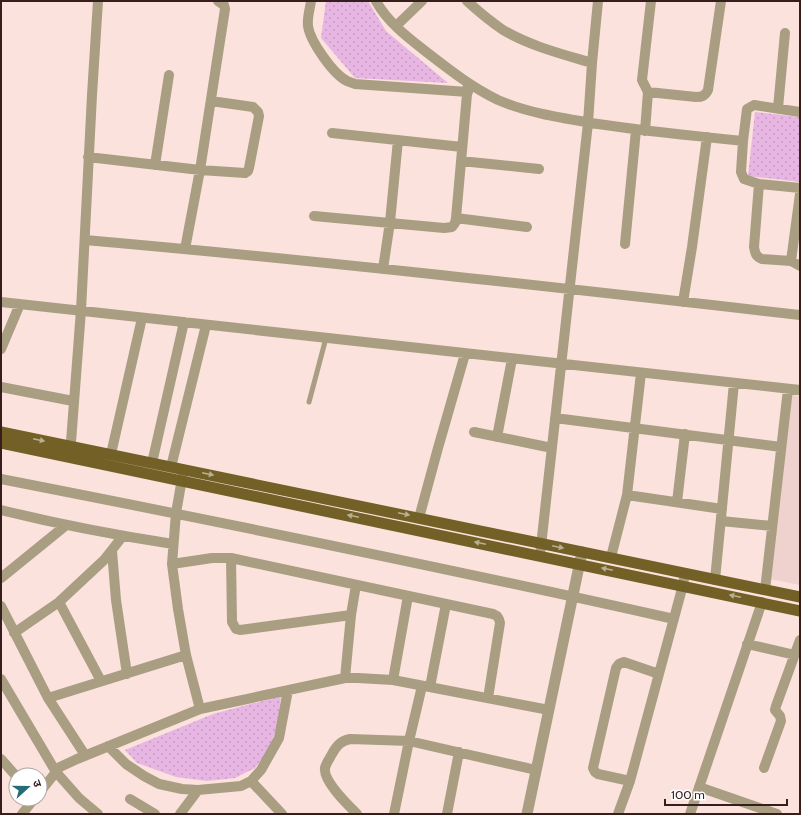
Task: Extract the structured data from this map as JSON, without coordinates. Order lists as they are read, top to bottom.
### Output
{
  "scale_bar": "100 m",
  "north": "right"
}
